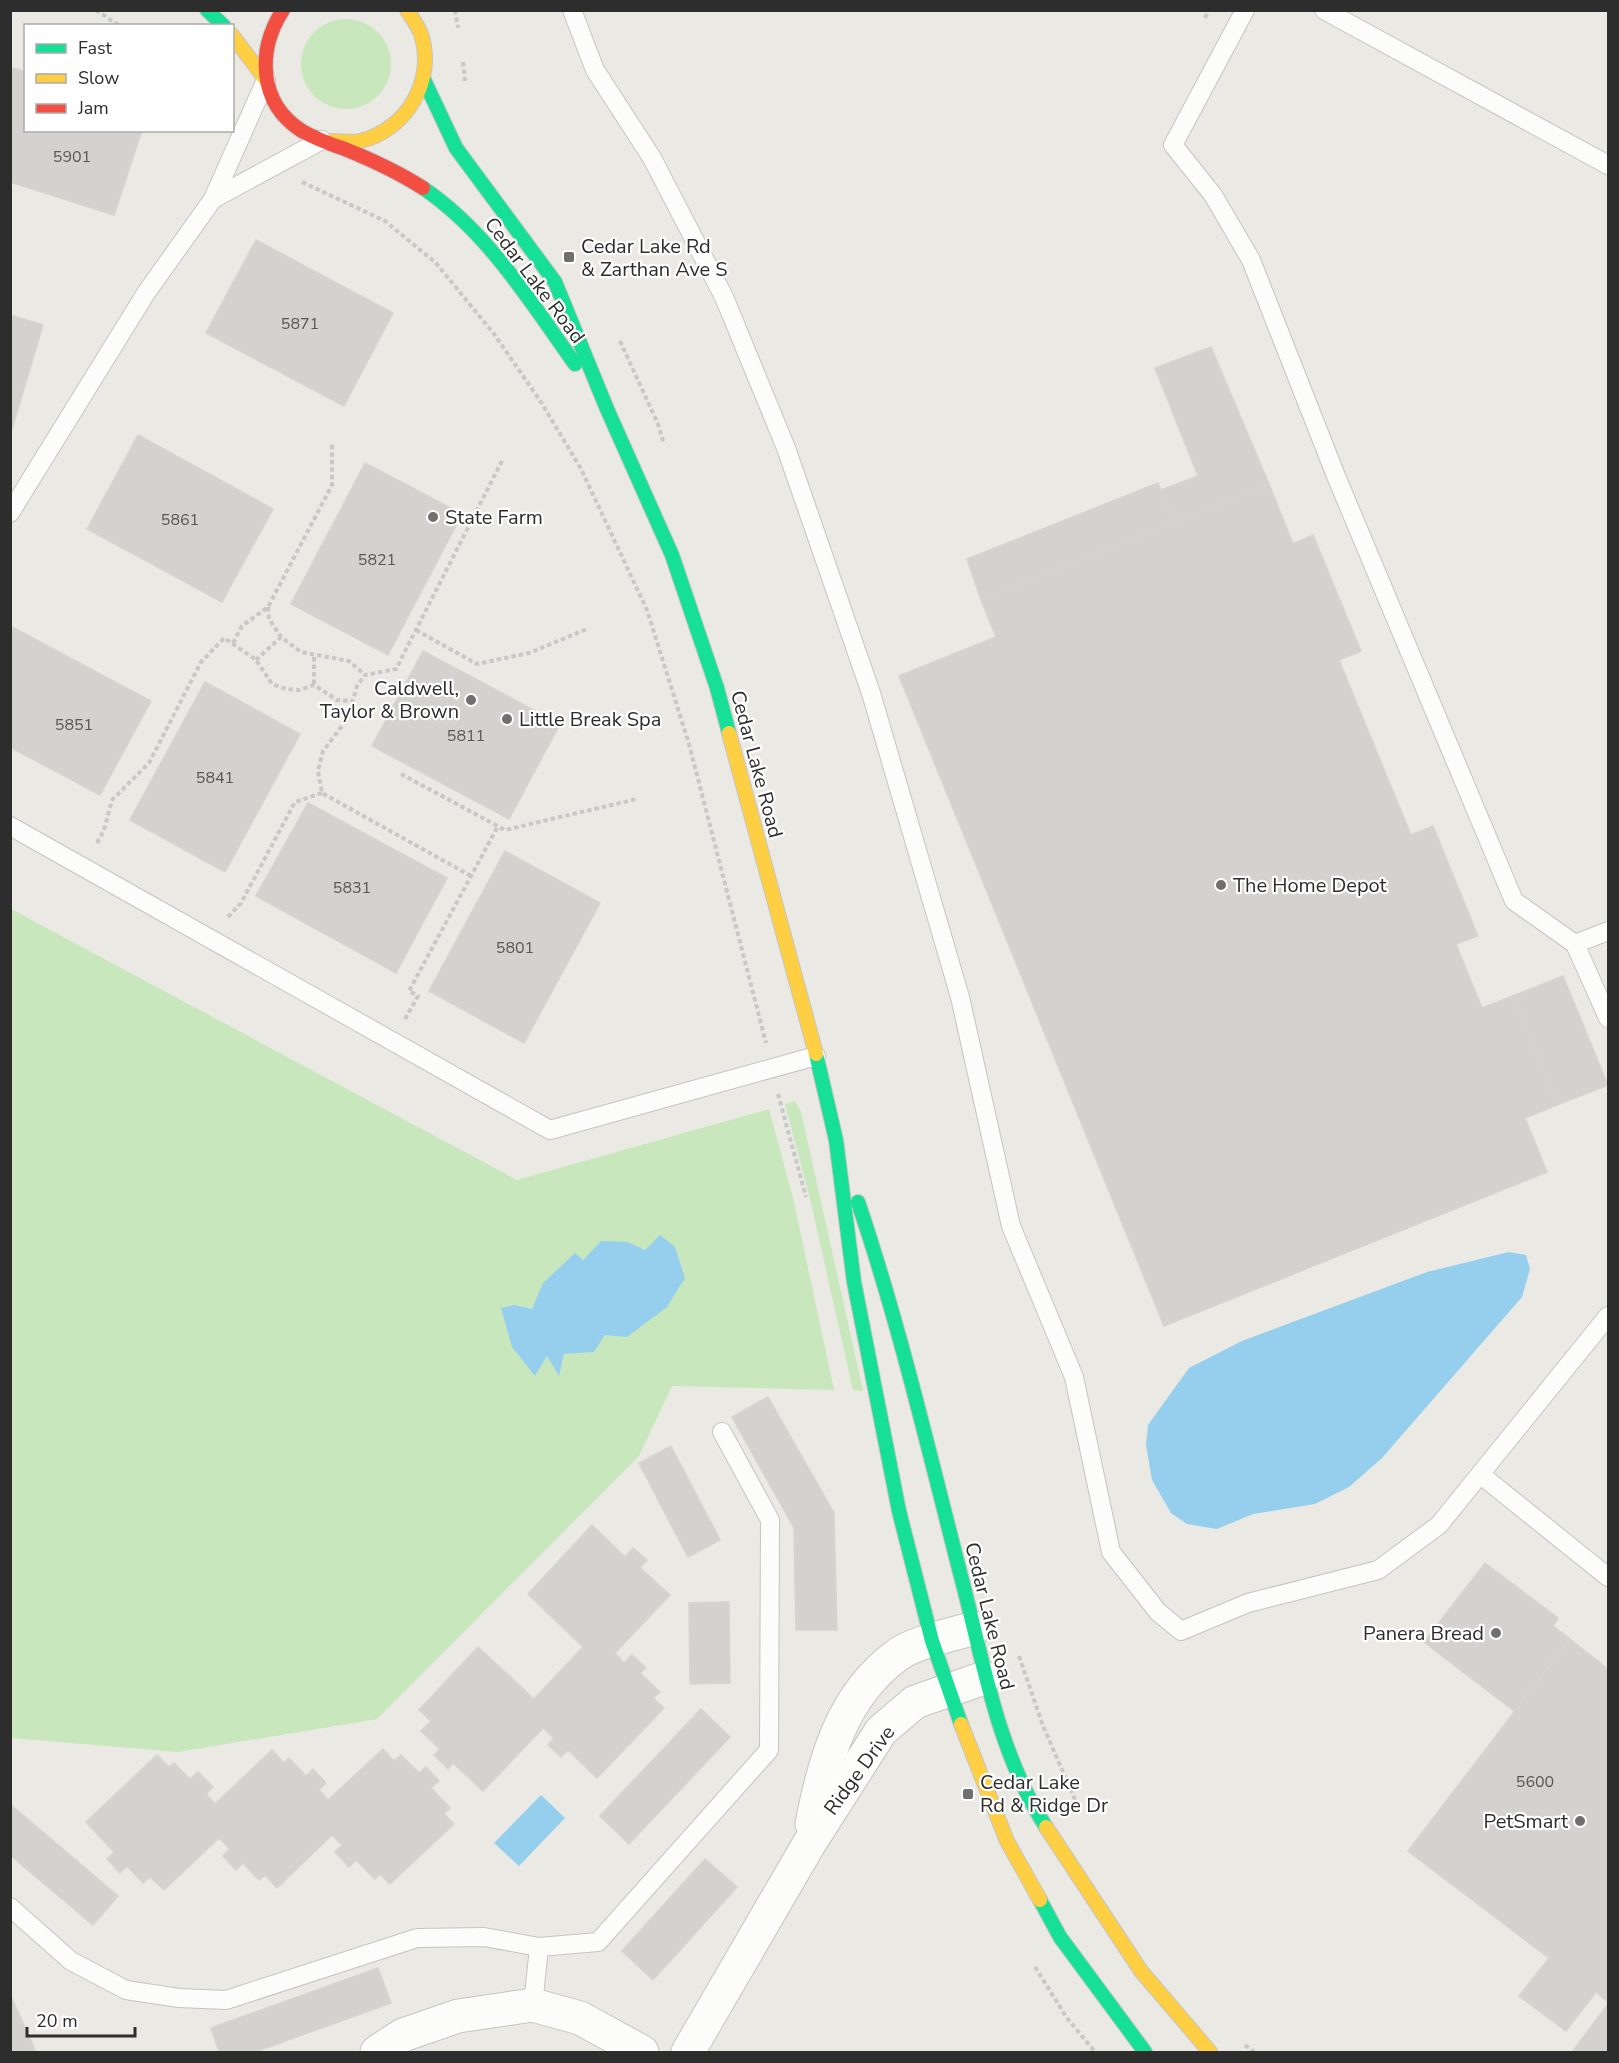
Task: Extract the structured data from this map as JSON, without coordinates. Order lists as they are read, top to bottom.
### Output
{
  "streets": {
    "street": ["Cedar Lake Road", "Ridge Drive"]
  },
  "crossings": [
    ["Cedar Lake Road", "Ridge Drive"]
  ],
  "places": {
    "transit": ["Cedar Lake Rd & Zarthan Ave S", "Cedar Lake Rd & Ridge Dr"],
    "other": [
      "State Farm",
      "Caldwell, Taylor & Brown",
      "Little Break Spa",
      "The Home Depot",
      "Panera Bread",
      "PetSmart"
    ]
  },
  "house_numbers": [
    "5901",
    "5871",
    "5861",
    "5821",
    "5851",
    "5811",
    "5841",
    "5831",
    "5801",
    "5600"
  ],
  "legend": ["Fast", "Slow", "Jam"],
  "scale_bar": "20 m"
}
